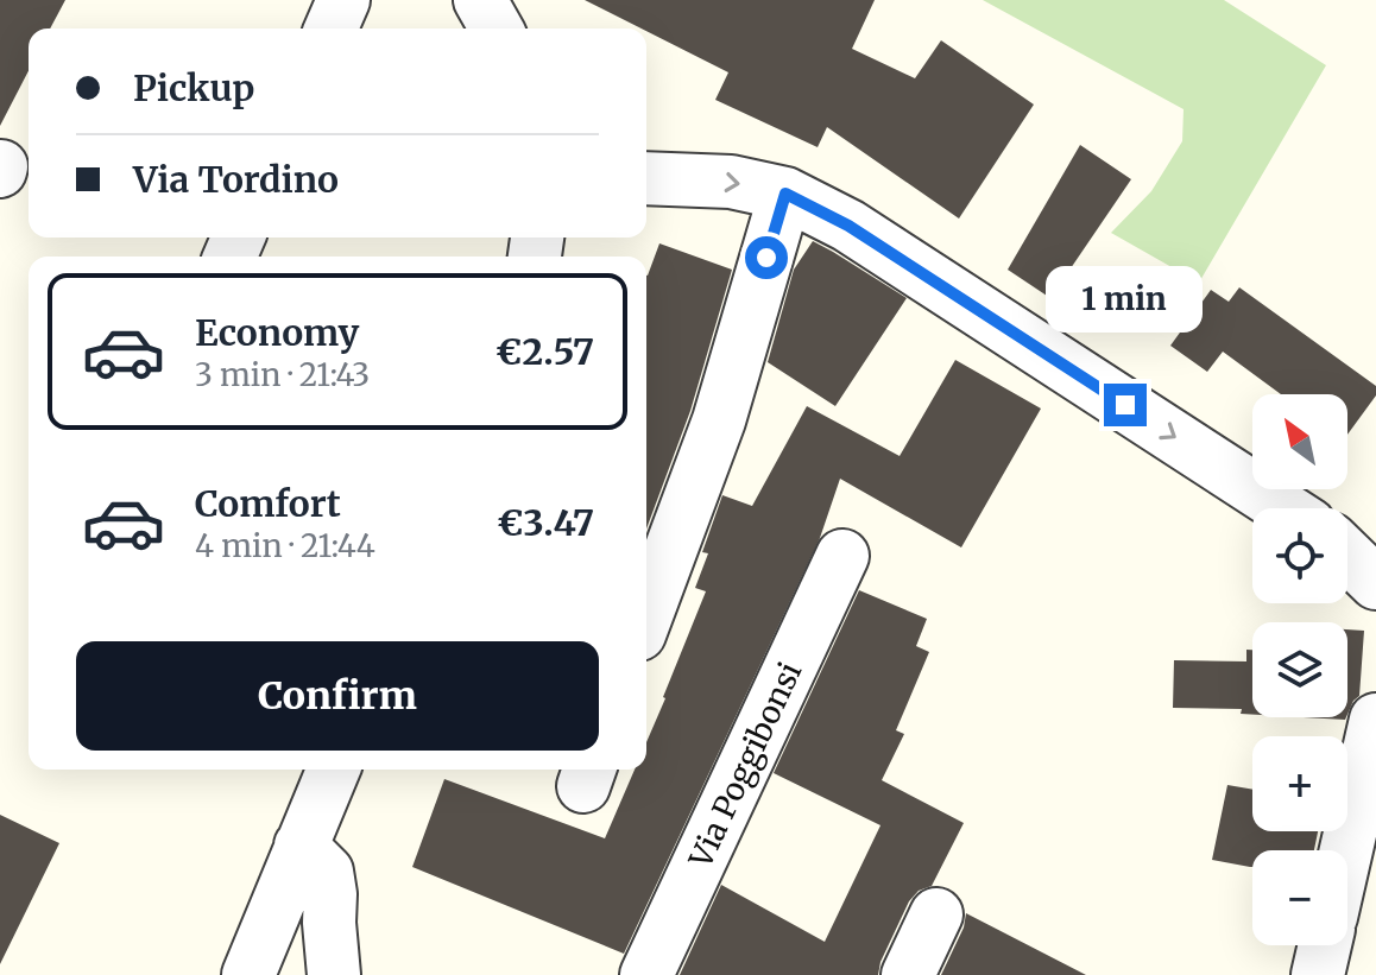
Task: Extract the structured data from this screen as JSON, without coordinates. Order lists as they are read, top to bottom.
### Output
{
  "streets": {
    "street": ["Via Poggibonsi"]
  },
  "north": "top left",
  "page": {
    "banner": ["Pickup", "Via Tordino"],
    "bubble": "1 min",
    "list": [
      {
        "name": "Economy",
        "note": "3 min · 21:43",
        "value": "€2.57"
      },
      {
        "name": "Comfort",
        "note": "4 min · 21:44",
        "value": "€3.47"
      }
    ],
    "map_buttons": ["+", "−"],
    "buttons": "Confirm"
  }
}
